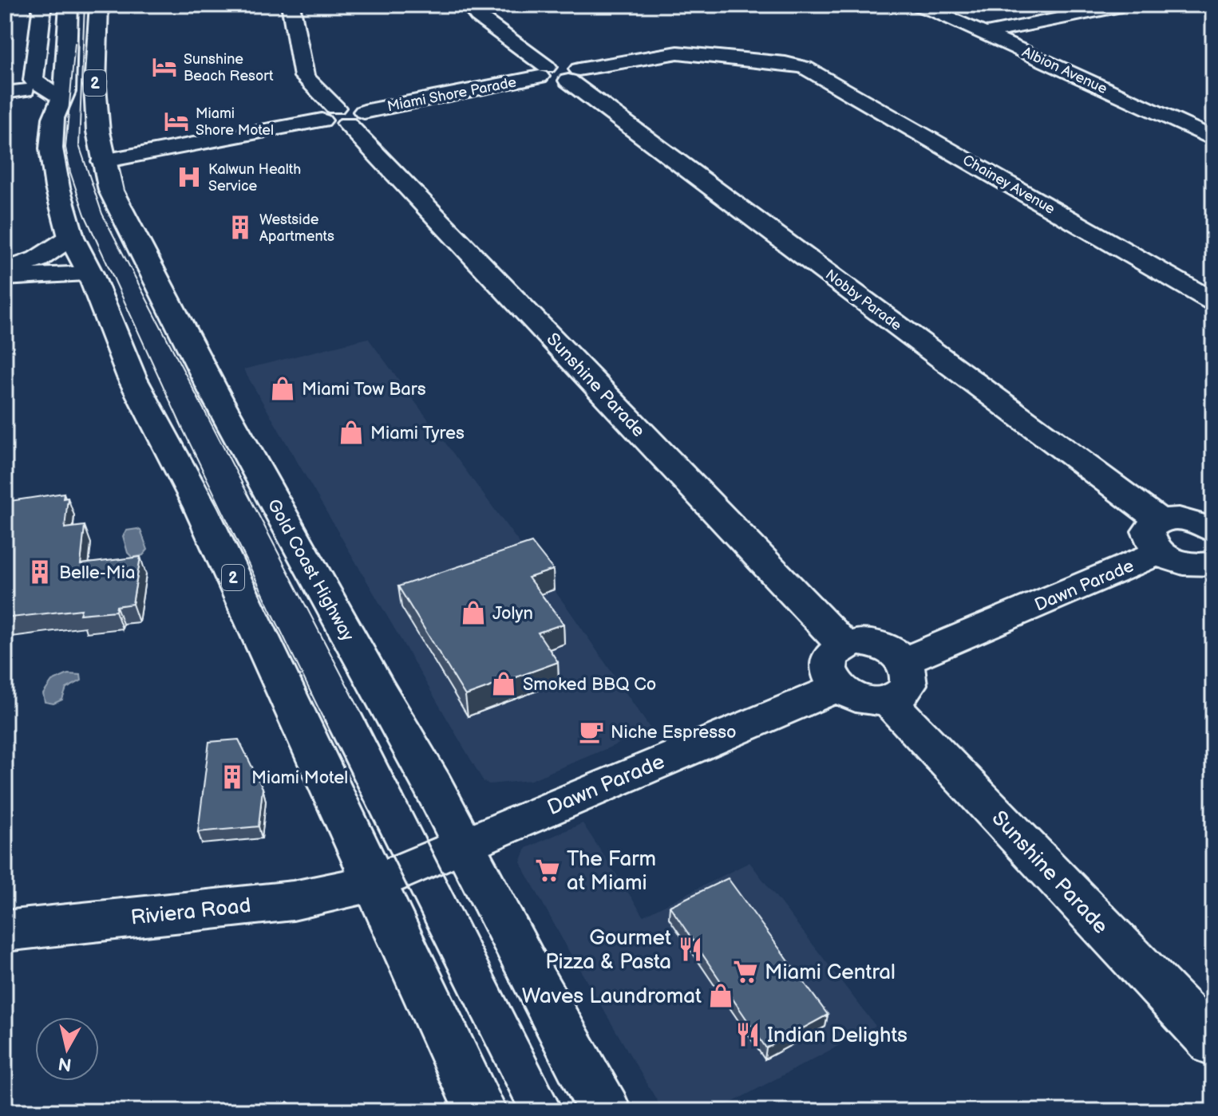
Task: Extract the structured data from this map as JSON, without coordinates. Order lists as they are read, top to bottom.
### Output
{
  "streets": {
    "highway": ["2", "Gold Coast Highway"],
    "street": [
      "Albion Avenue",
      "Miami Shore Parade",
      "Chainey Avenue",
      "Nobby Parade",
      "Sunshine Parade",
      "Dawn Parade",
      "Riviera Road"
    ]
  },
  "crossings": [
    ["2", "Dawn Parade"],
    ["2", "Riviera Road"],
    ["Miami Shore Parade", "Chainey Avenue"],
    ["Miami Shore Parade", "Nobby Parade"],
    ["Miami Shore Parade", "Sunshine Parade"],
    ["Miami Shore Parade", "Gold Coast Highway"],
    ["Nobby Parade", "Dawn Parade"],
    ["Sunshine Parade", "Dawn Parade"],
    ["Gold Coast Highway", "Dawn Parade"],
    ["Dawn Parade", "Riviera Road"]
  ],
  "places": {
    "hotel": ["Sunshine Beach Resort", "Miami Shore Motel"],
    "hospital": ["Kalwun Health Service"],
    "building": ["Westside Apartments", "Belle-Mia", "Miami Motel"],
    "shop": [
      "Miami Tow Bars",
      "Miami Tyres",
      "Jolyn",
      "Smoked BBQ Co",
      "Waves Laundromat"
    ],
    "cafe": ["Niche Espresso"],
    "supermarket": ["The Farm at Miami", "Miami Central"],
    "restaurant": ["Gourmet Pizza & Pasta", "Indian Delights"]
  },
  "north": "bottom"
}
